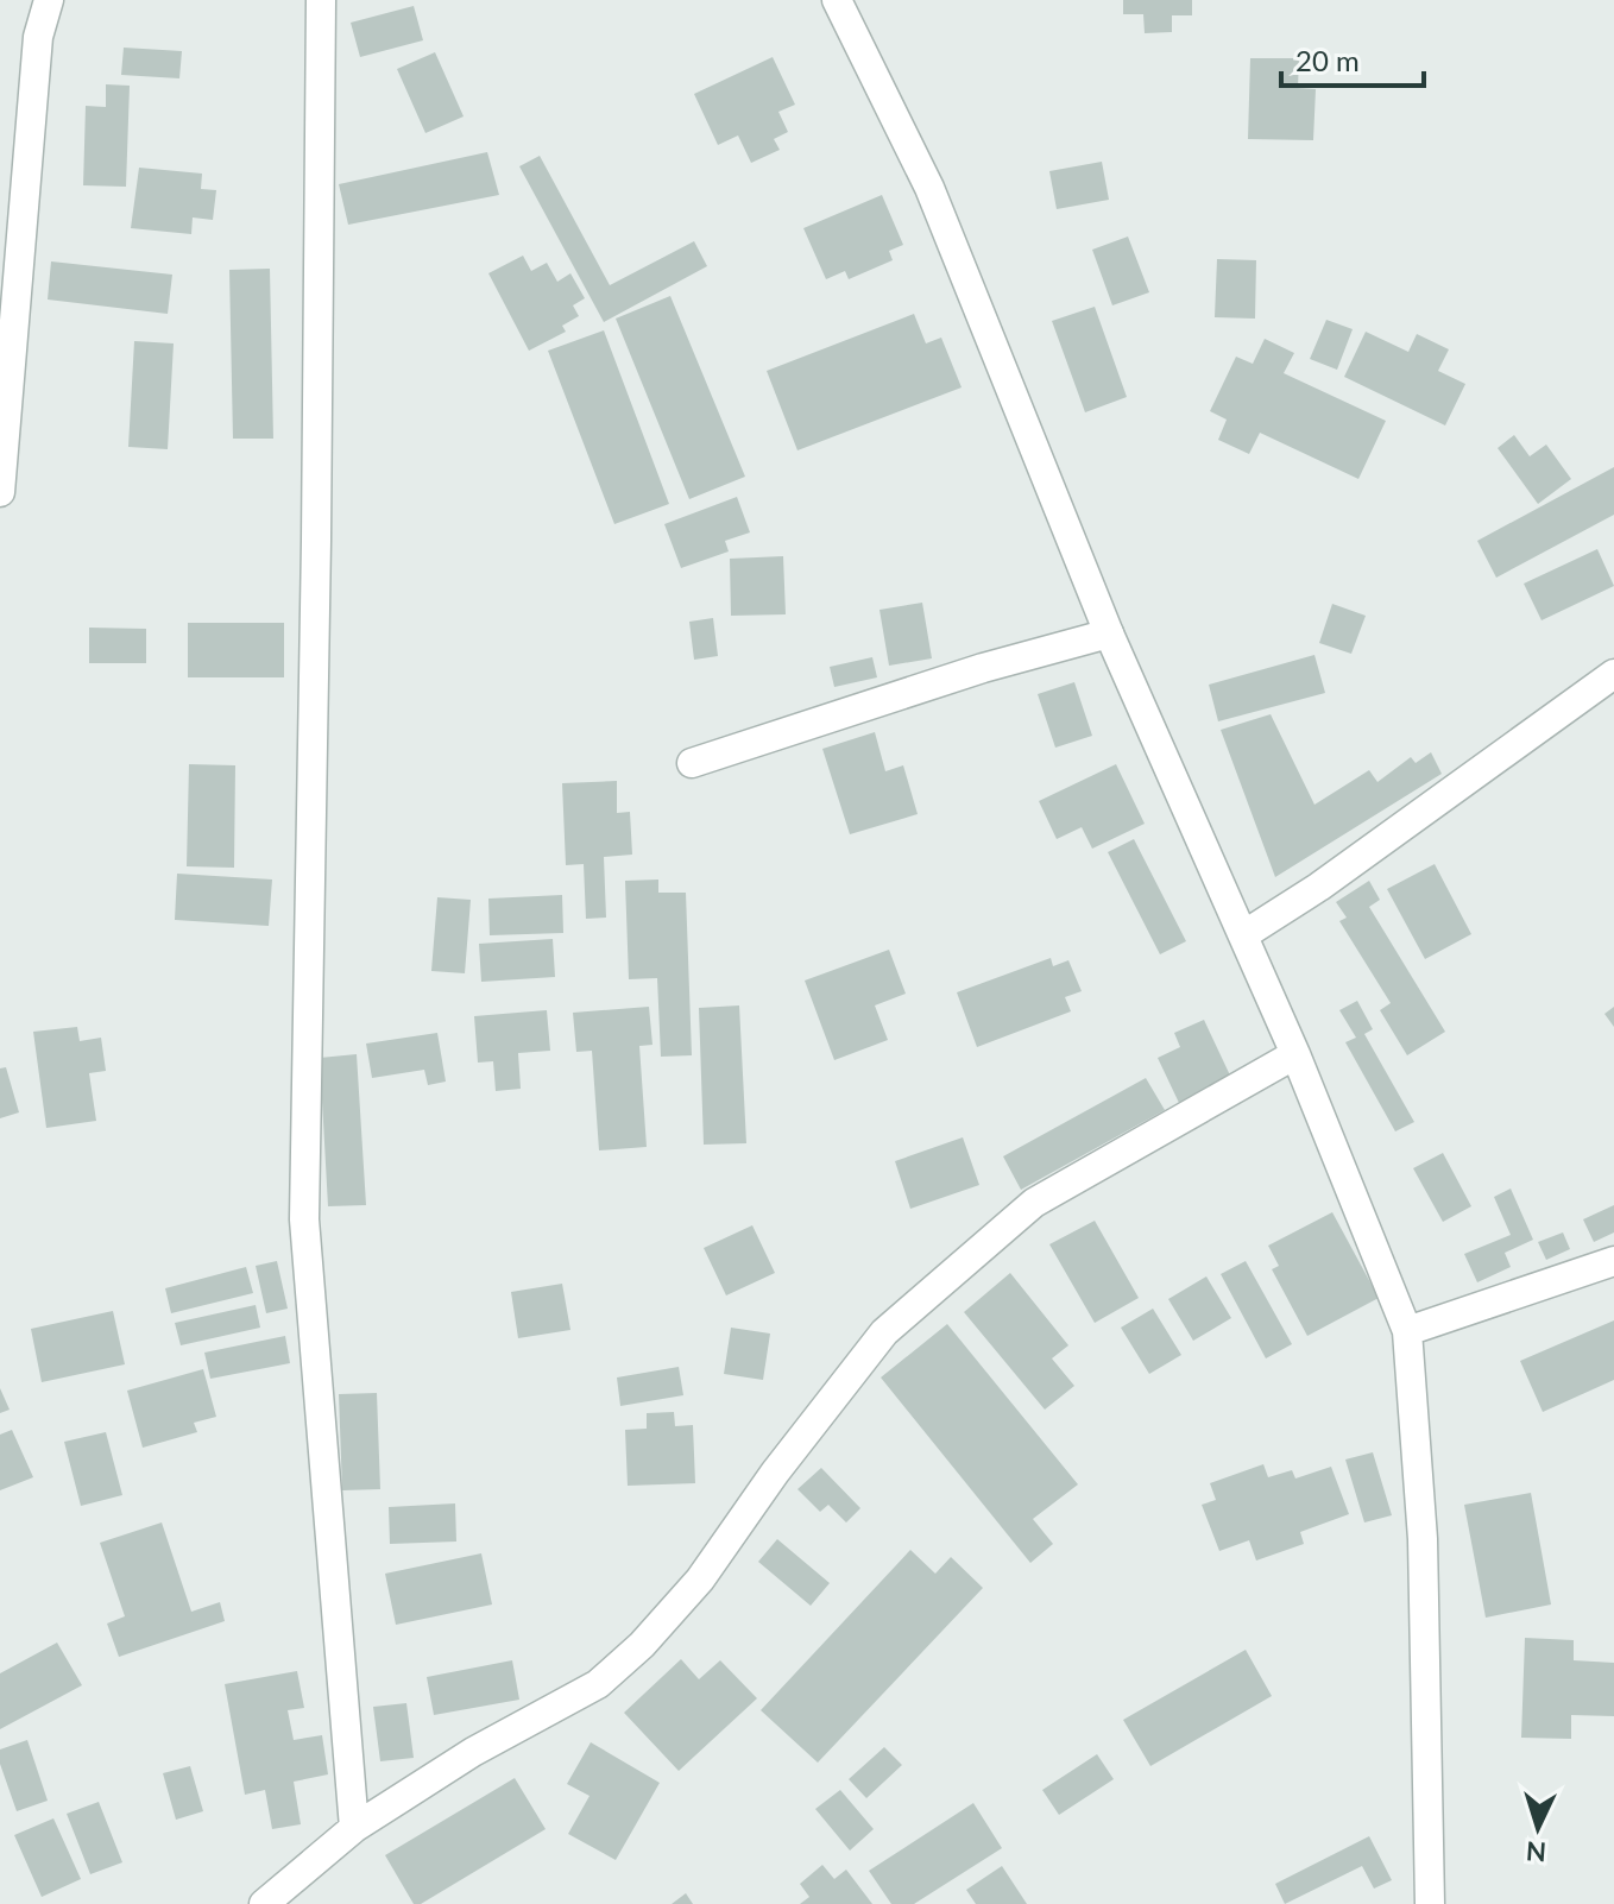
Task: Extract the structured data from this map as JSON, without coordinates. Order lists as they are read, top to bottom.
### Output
{
  "scale_bar": "20 m",
  "north": "bottom"
}
